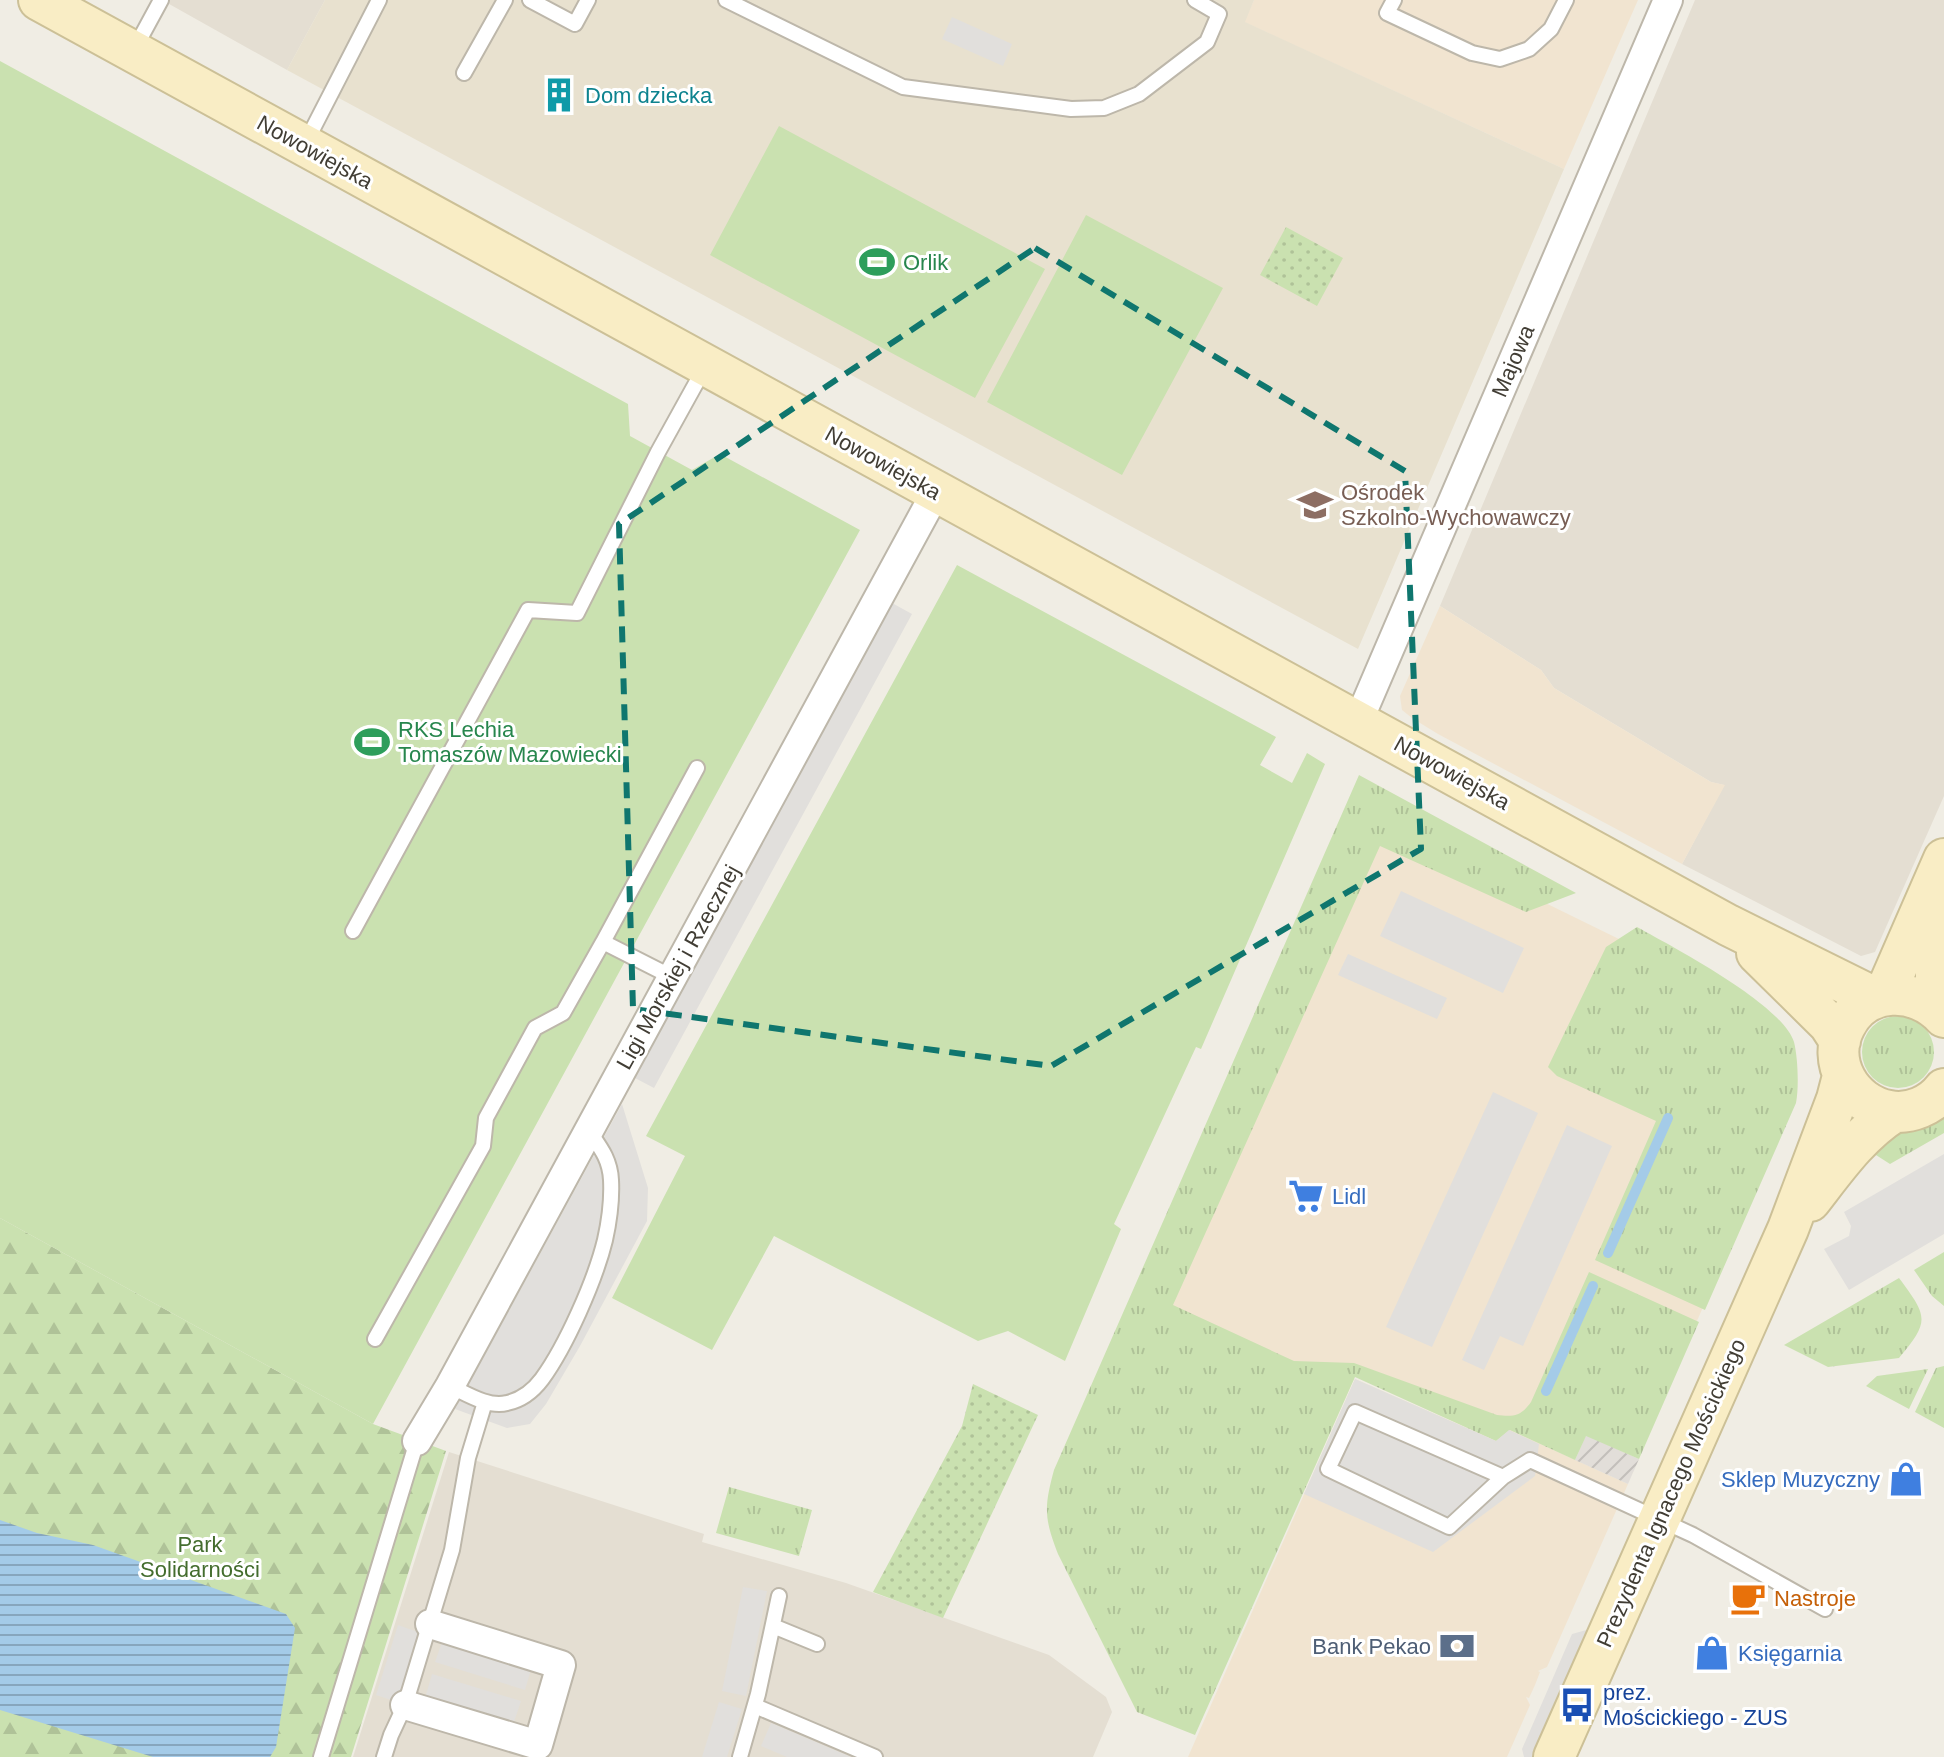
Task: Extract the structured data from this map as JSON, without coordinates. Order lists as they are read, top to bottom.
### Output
{
  "streets": {
    "street": [
      "Nowowiejska",
      "Majowa",
      "Ligi Morskiej i Rzecznej",
      "Prezydenta Ignacego Mościckiego"
    ]
  },
  "crossings": [
    ["Nowowiejska", "Majowa"],
    ["Nowowiejska", "Ligi Morskiej i Rzecznej"],
    ["Nowowiejska", "Prezydenta Ignacego Mościckiego"]
  ],
  "parks": ["Park Solidarności"],
  "places": {
    "building": ["Dom dziecka"],
    "sports": ["Orlik", "RKS Lechia Tomaszów Mazowiecki"],
    "school or university": ["Ośrodek Szkolno-Wychowawczy"],
    "supermarket": ["Lidl"],
    "shop": ["Sklep Muzyczny", "Księgarnia"],
    "cafe": ["Nastroje"],
    "bank": ["Bank Pekao"],
    "bus stop": ["prez. Mościckiego - ZUS"]
  }
}
